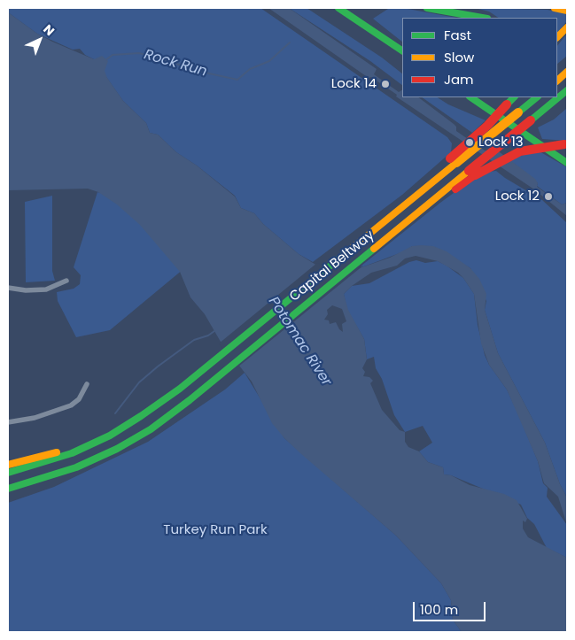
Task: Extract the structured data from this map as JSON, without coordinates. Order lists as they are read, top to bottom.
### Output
{
  "streets": {
    "main road": ["Capital Beltway"]
  },
  "water": ["Rock Run", "Potomac River"],
  "parks": ["Turkey Run Park"],
  "places": ["Lock 14", "Lock 13", "Lock 12"],
  "legend": ["Fast", "Slow", "Jam"],
  "scale_bar": "100 m",
  "north": "top right"
}
